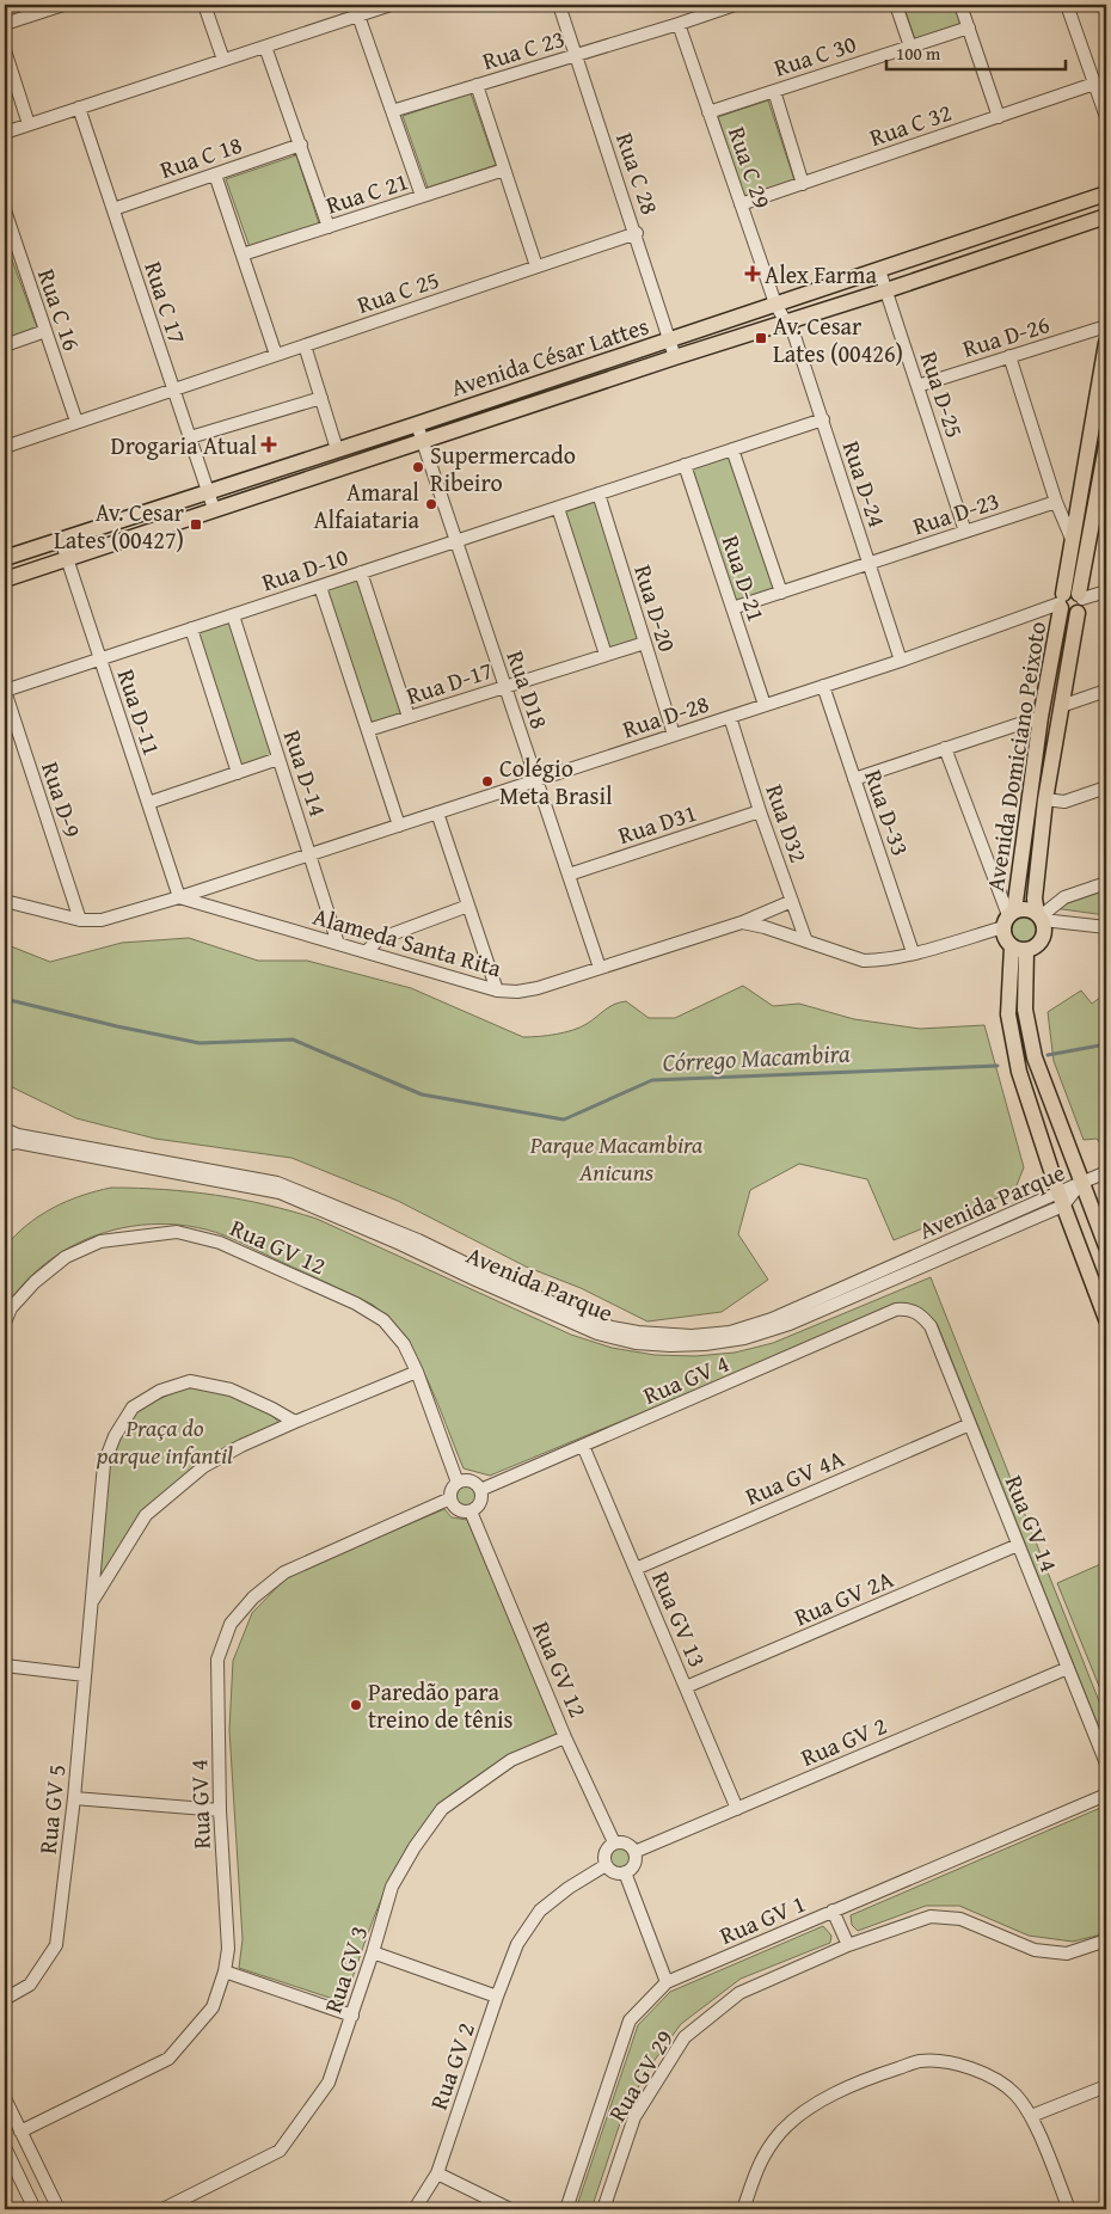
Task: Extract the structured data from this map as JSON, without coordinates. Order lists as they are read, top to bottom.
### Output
{
  "streets": {
    "main road": ["Avenida César Lattes", "Avenida Domiciano Peixoto"],
    "street": [
      "Rua C 23",
      "Rua C 30",
      "Rua C 32",
      "Rua C 18",
      "Rua C 29",
      "Rua C 28",
      "Rua C 21",
      "Rua C 25",
      "Rua C 17",
      "Rua C 16",
      "Rua D-26",
      "Rua D-25",
      "Rua D-24",
      "Rua D-23",
      "Rua D-10",
      "Rua D-21",
      "Rua D-20",
      "Rua D-17",
      "Rua D18",
      "Rua D-11",
      "Rua D-28",
      "Rua D-14",
      "Rua D-9",
      "Rua D-33",
      "Rua D31",
      "Rua D32",
      "Alameda Santa Rita",
      "Avenida Parque",
      "Rua GV 12",
      "Rua GV 4",
      "Rua GV 4A",
      "Rua GV 14",
      "Rua GV 2A",
      "Rua GV 13",
      "Rua GV 2",
      "Rua GV 5",
      "Rua GV 1",
      "Rua GV 3",
      "Rua GV 29"
    ]
  },
  "crossings": [
    ["Rua C 23", "Rua C 29"],
    ["Rua C 23", "Rua C 28"],
    ["Rua C 30", "Rua C 29"],
    ["Rua C 32", "Rua C 29"],
    ["Rua C 18", "Rua C 17"],
    ["Rua C 29", "Avenida César Lattes"],
    ["Rua C 29", "Rua D-24"],
    ["Rua C 28", "Rua C 25"],
    ["Rua C 28", "Avenida César Lattes"],
    ["Rua C 25", "Rua C 17"],
    ["Rua C 25", "Rua C 16"],
    ["Rua C 17", "Avenida César Lattes"],
    ["Rua D-26", "Rua D-25"],
    ["Avenida César Lattes", "Rua D-25"],
    ["Avenida César Lattes", "Rua D-24"],
    ["Avenida César Lattes", "Rua D18"],
    ["Avenida César Lattes", "Rua D-11"],
    ["Rua D-25", "Rua D-23"],
    ["Rua D-24", "Rua D-23"],
    ["Rua D-24", "Rua D-10"],
    ["Rua D-24", "Rua D-28"],
    ["Rua D-23", "Rua D-21"],
    ["Rua D-10", "Rua D-21"],
    ["Rua D-10", "Rua D-20"],
    ["Rua D-10", "Rua D18"],
    ["Rua D-10", "Rua D-11"],
    ["Rua D-10", "Rua D-14"],
    ["Rua D-10", "Rua D-9"],
    ["Rua D-21", "Rua D-28"],
    ["Rua D-20", "Rua D-17"],
    ["Rua D-20", "Rua D-28"],
    ["Rua D-17", "Rua D18"],
    ["Rua D18", "Rua D-28"],
    ["Rua D18", "Rua D31"],
    ["Rua D18", "Alameda Santa Rita"],
    ["Rua D-11", "Rua D-28"],
    ["Rua D-11", "Alameda Santa Rita"],
    ["Rua D-28", "Avenida Domiciano Peixoto"],
    ["Rua D-28", "Rua D-14"],
    ["Rua D-28", "Rua D-33"],
    ["Rua D-28", "Rua D32"],
    ["Rua D-28", "Alameda Santa Rita"],
    ["Rua D-14", "Alameda Santa Rita"],
    ["Rua D31", "Rua D32"],
    ["Rua D32", "Alameda Santa Rita"],
    ["Rua GV 12", "Rua GV 4"],
    ["Rua GV 12", "Rua GV 2"],
    ["Rua GV 12", "Rua GV 5"],
    ["Rua GV 12", "Rua GV 3"],
    ["Rua GV 4", "Rua GV 14"],
    ["Rua GV 4", "Rua GV 13"],
    ["Rua GV 4A", "Rua GV 14"],
    ["Rua GV 4A", "Rua GV 13"],
    ["Rua GV 14", "Rua GV 2A"],
    ["Rua GV 14", "Rua GV 2"],
    ["Rua GV 2A", "Rua GV 13"],
    ["Rua GV 13", "Rua GV 2"]
  ],
  "water": ["Córrego Macambira"],
  "parks": ["Parque Macambira Anicuns", "Praça do parque infantil"],
  "places": {
    "health": ["Alex Farma", "Drogaria Atual"],
    "transit": ["Av. Cesar Lates (00426)", "Av. Cesar Lates (00427)"],
    "other": [
      "Supermercado Ribeiro",
      "Amaral Alfaiataria",
      "Colégio Meta Brasil",
      "Paredão para treino de tênis"
    ]
  },
  "scale_bar": "100 m"
}
